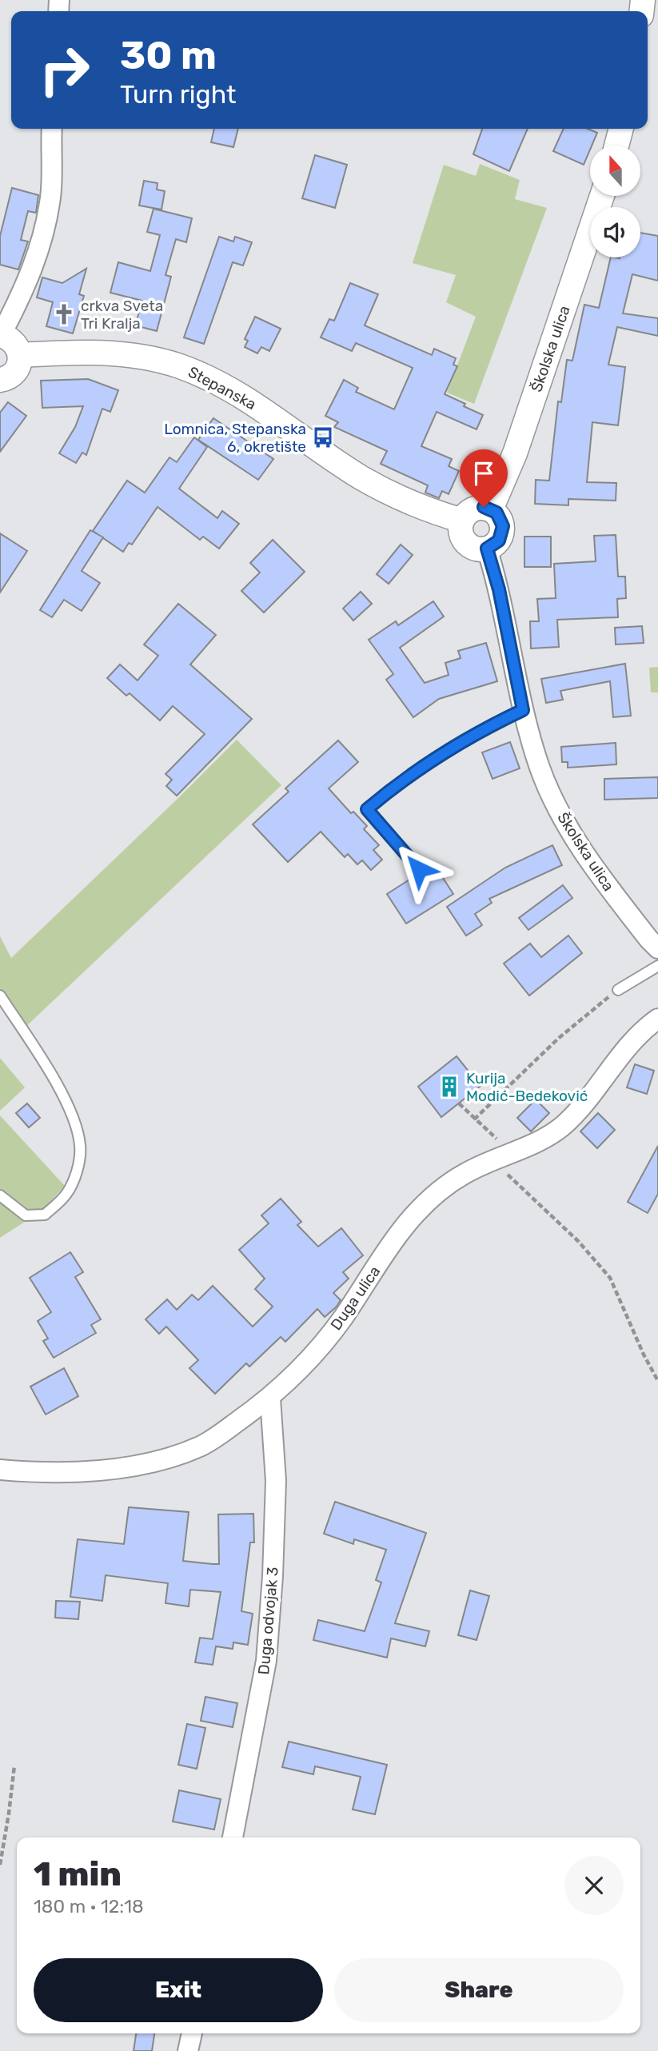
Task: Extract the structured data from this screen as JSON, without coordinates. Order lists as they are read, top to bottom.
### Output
{
  "streets": {
    "street": [
      "Školska ulica",
      "Stepanska",
      "Duga ulica",
      "Duga odvojak 3"
    ]
  },
  "crossings": [
    ["Školska ulica", "Stepanska"],
    ["Duga ulica", "Duga odvojak 3"]
  ],
  "places": {
    "church": ["crkva Sveta Tri Kralja"],
    "bus stop": ["Lomnica, Stepanska 6, okretište"],
    "building": ["Kurija Modić-Bedeković"]
  },
  "north": "top",
  "page": {
    "turn": ["30 m", "Turn right"],
    "heading": ["1 min", "180 m · 12:18"],
    "buttons": ["Exit", "Share"]
  }
}
